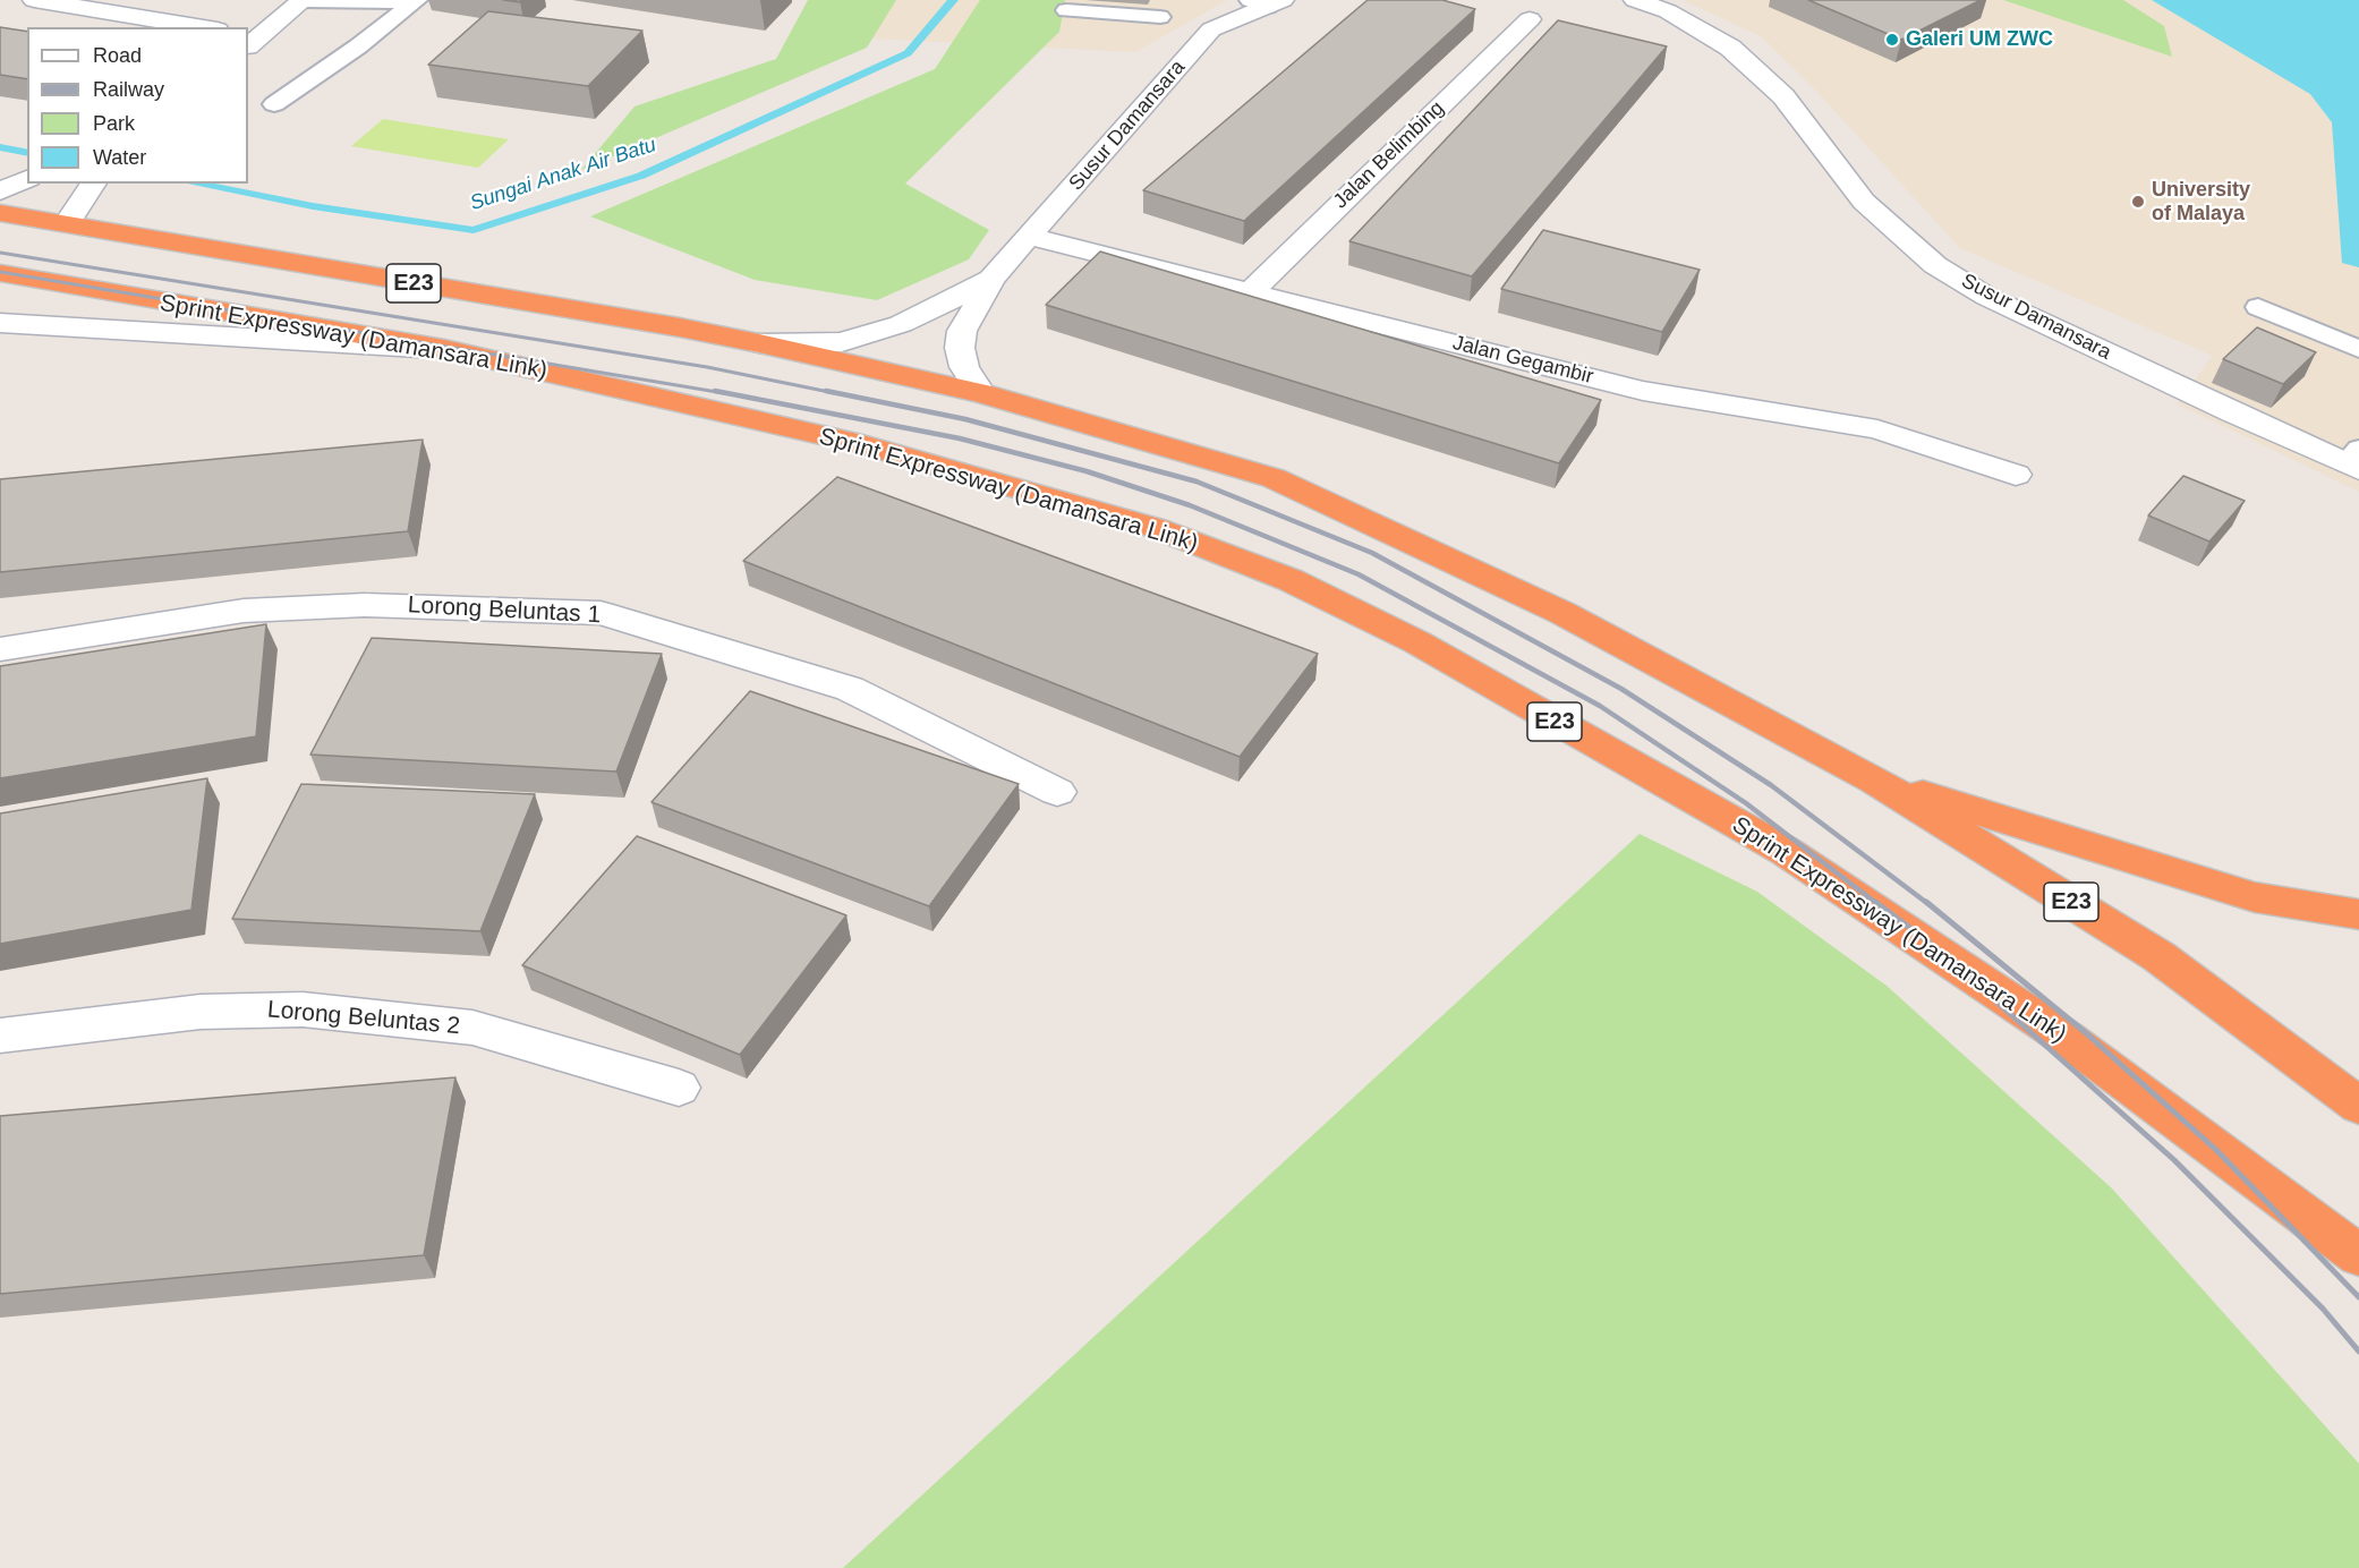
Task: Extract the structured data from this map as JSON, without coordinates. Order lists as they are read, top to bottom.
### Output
{
  "streets": {
    "highway": ["E23", "Sprint Expressway (Damansara Link)"],
    "street": [
      "Susur Damansara",
      "Jalan Belimbing",
      "Jalan Gegambir",
      "Lorong Beluntas 1",
      "Lorong Beluntas 2"
    ]
  },
  "crossings": [
    ["Susur Damansara", "E23"],
    ["Susur Damansara", "Jalan Gegambir"],
    ["Jalan Belimbing", "Jalan Gegambir"]
  ],
  "water": ["Sungai Anak Air Batu"],
  "places": ["Galeri UM ZWC", "University of Malaya"],
  "legend": [
    "Road",
    "Railway",
    "Park",
    "Water"
  ]
}
